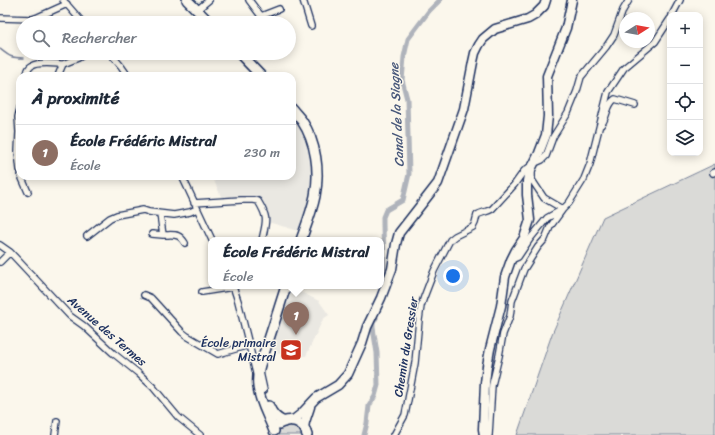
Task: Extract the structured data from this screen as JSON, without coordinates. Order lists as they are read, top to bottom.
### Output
{
  "streets": {
    "street": ["Avenue des Termes", "Chemin du Gressier"]
  },
  "water": ["Canal de la Siagne"],
  "places": {
    "school or university": ["École primaire Mistral"]
  },
  "north": "right",
  "page": {
    "map_buttons": ["+", "−"],
    "search": "Rechercher",
    "heading": "À proximité",
    "list": [
      {
        "mark": "1",
        "name": "École Frédéric Mistral",
        "note": "École",
        "value": "230 m"
      }
    ],
    "popup": ["École Frédéric Mistral", "École"],
    "pins": "1"
  }
}
